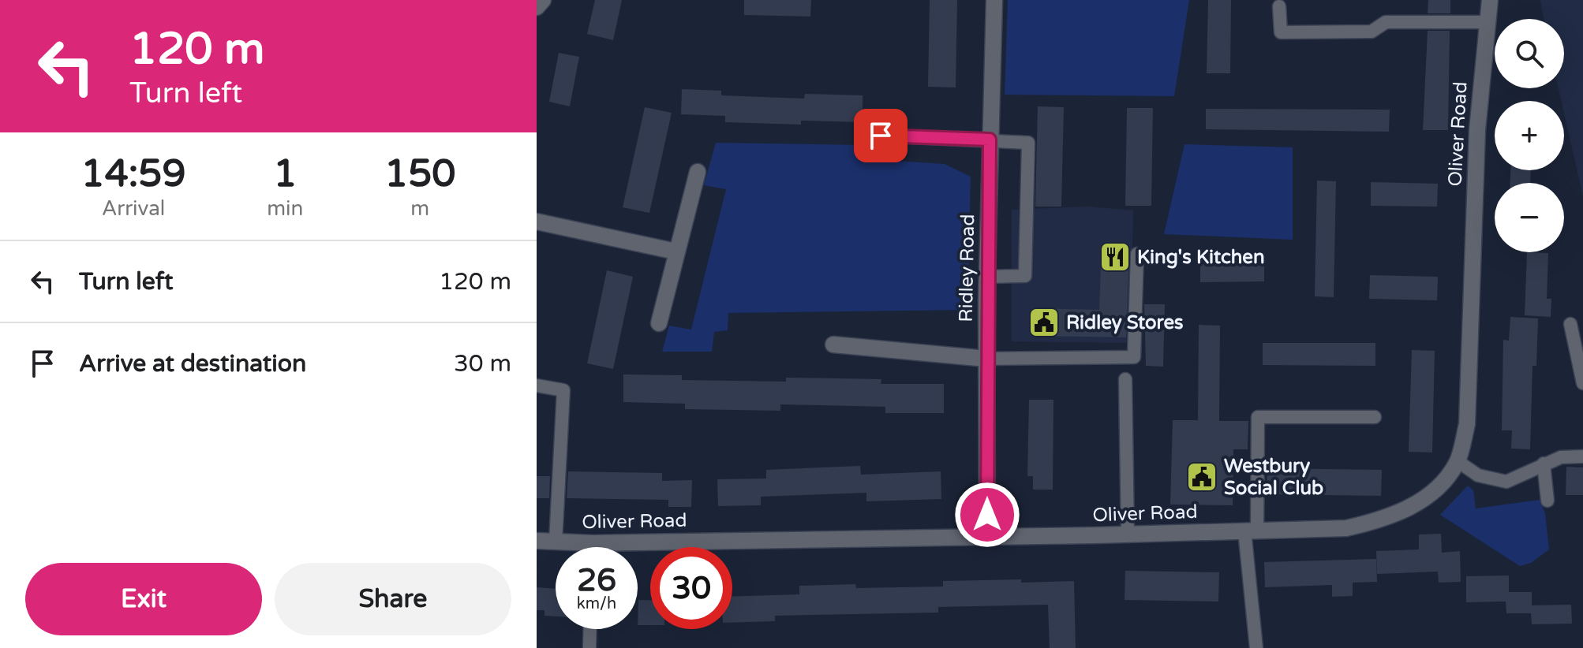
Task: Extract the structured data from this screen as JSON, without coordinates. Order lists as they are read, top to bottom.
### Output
{
  "streets": {
    "street": ["Oliver Road", "Ridley Road"]
  },
  "crossings": [
    ["Oliver Road", "Ridley Road"]
  ],
  "places": {
    "restaurant": ["King's Kitchen"],
    "public building": ["Ridley Stores", "Westbury Social Club"]
  },
  "page": {
    "turn": ["120 m", "Turn left"],
    "map_buttons": ["+", "−"],
    "eta": [
      "14:59",
      "Arrival",
      "1",
      "min",
      "150",
      "m"
    ],
    "list": [
      {
        "name": "Turn left",
        "value": "120 m"
      },
      {
        "name": "Arrive at destination",
        "value": "30 m"
      }
    ],
    "speed": "26 km/h",
    "limit": "30",
    "buttons": ["Exit", "Share"]
  }
}
